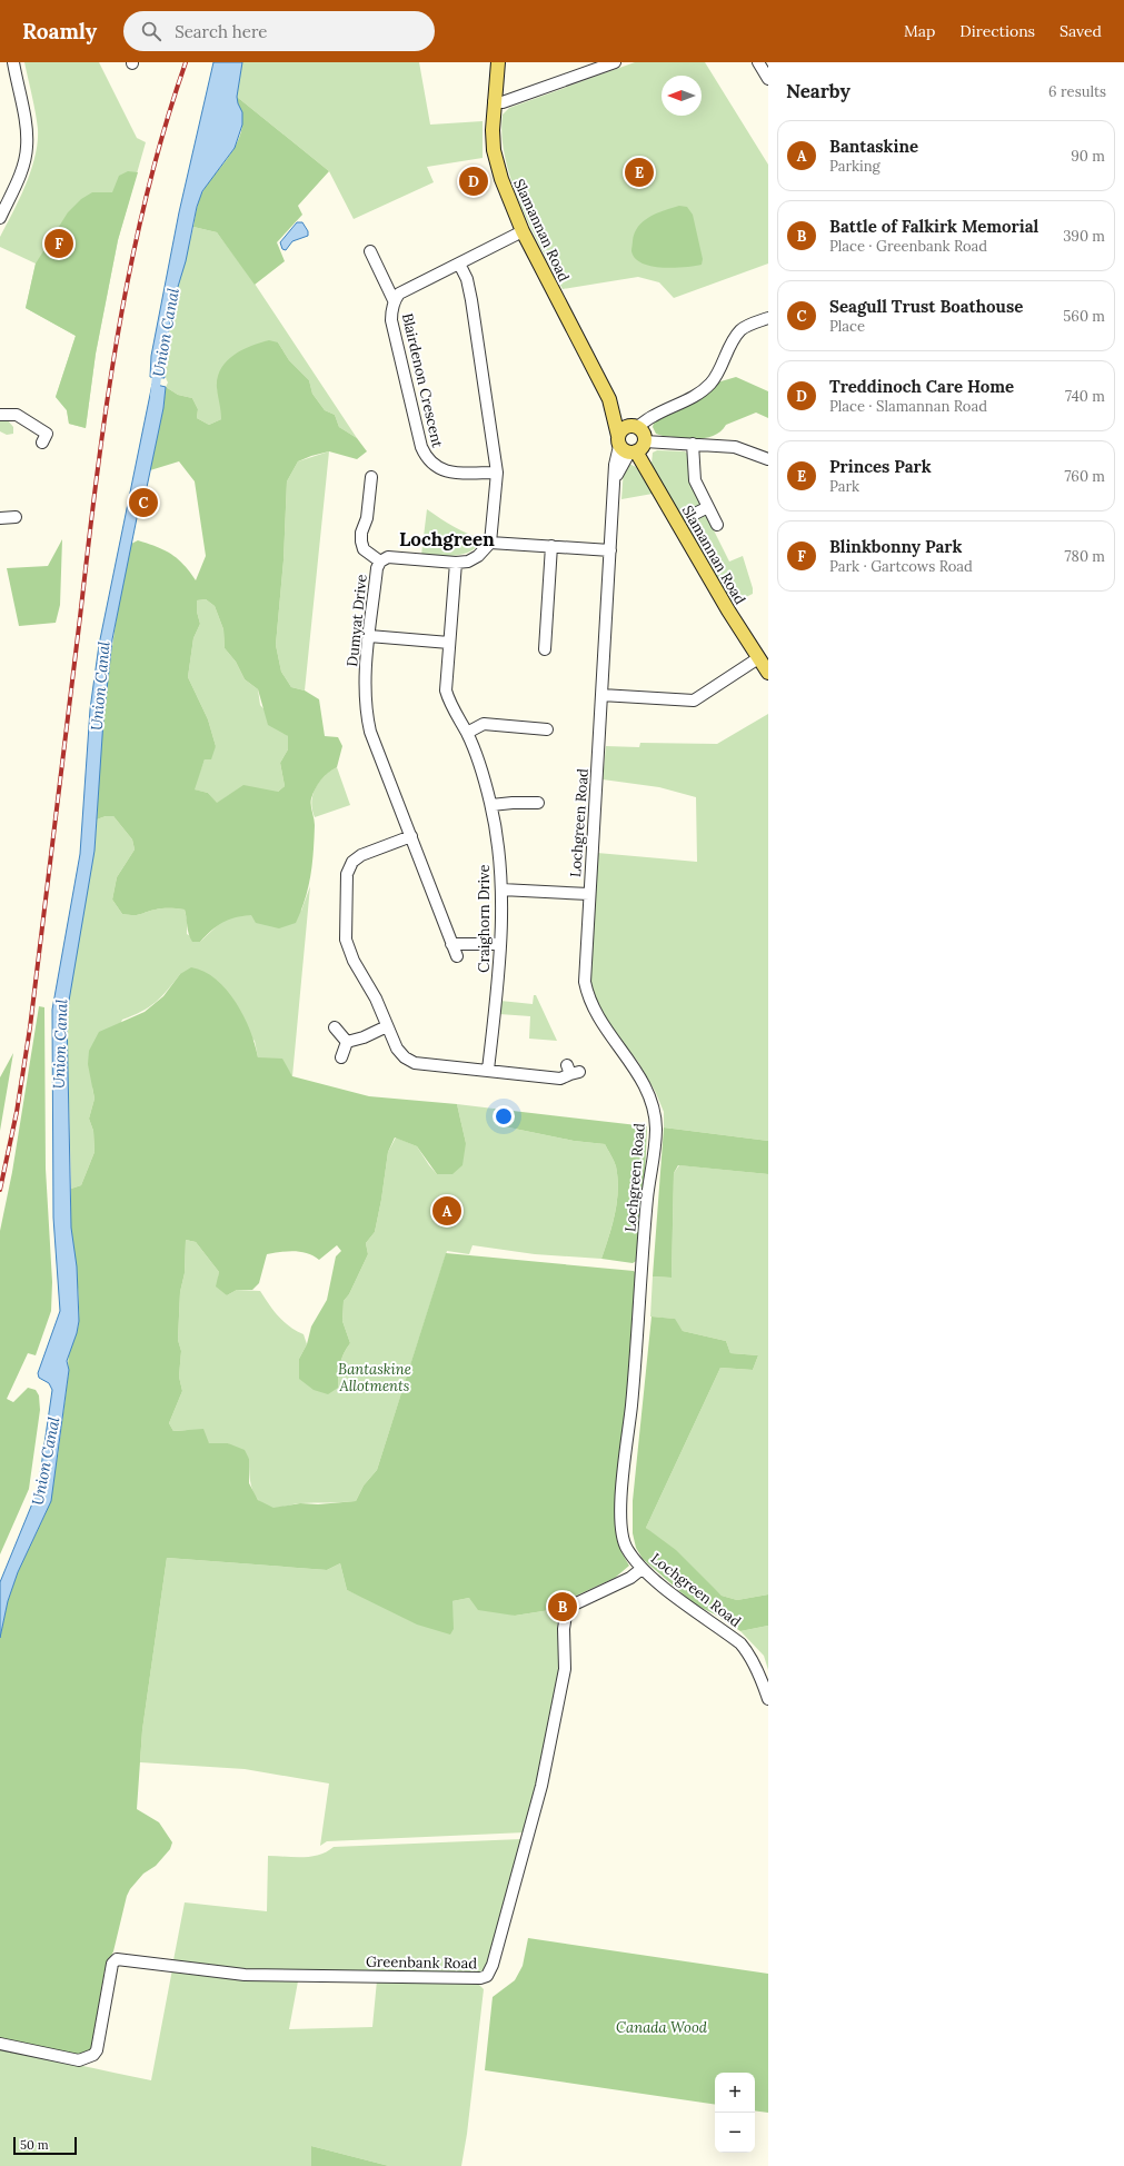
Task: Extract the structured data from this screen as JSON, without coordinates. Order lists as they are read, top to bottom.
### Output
{
  "streets": {
    "main road": ["Slamannan Road"],
    "street": [
      "Blairdenon Crescent",
      "Dumyat Drive",
      "Lochgreen Road",
      "Craighorn Drive",
      "Greenbank Road"
    ]
  },
  "crossings": [
    ["Slamannan Road", "Blairdenon Crescent"],
    ["Slamannan Road", "Lochgreen Road"],
    ["Dumyat Drive", "Craighorn Drive"],
    ["Lochgreen Road", "Greenbank Road"]
  ],
  "districts": ["Lochgreen"],
  "water": ["Union Canal"],
  "parks": ["Bantaskine Allotments", "Canada Wood"],
  "scale_bar": "50 m",
  "north": "left",
  "page": {
    "header": "Roamly",
    "search": "Search here",
    "nav": ["Map", "Directions", "Saved"],
    "heading": ["Nearby", "6 results"],
    "list": [
      {
        "mark": "A",
        "name": "Bantaskine",
        "note": "Parking",
        "value": "90 m"
      },
      {
        "mark": "B",
        "name": "Battle of Falkirk Memorial",
        "note": "Place · Greenbank Road",
        "value": "390 m"
      },
      {
        "mark": "C",
        "name": "Seagull Trust Boathouse",
        "note": "Place",
        "value": "560 m"
      },
      {
        "mark": "D",
        "name": "Treddinoch Care Home",
        "note": "Place · Slamannan Road",
        "value": "740 m"
      },
      {
        "mark": "E",
        "name": "Princes Park",
        "note": "Park",
        "value": "760 m"
      },
      {
        "mark": "F",
        "name": "Blinkbonny Park",
        "note": "Park · Gartcows Road",
        "value": "780 m"
      }
    ],
    "pins": [
      "E",
      "D",
      "F",
      "C",
      "A",
      "B"
    ],
    "map_buttons": ["+", "−"],
    "scale": "50 m"
  }
}
